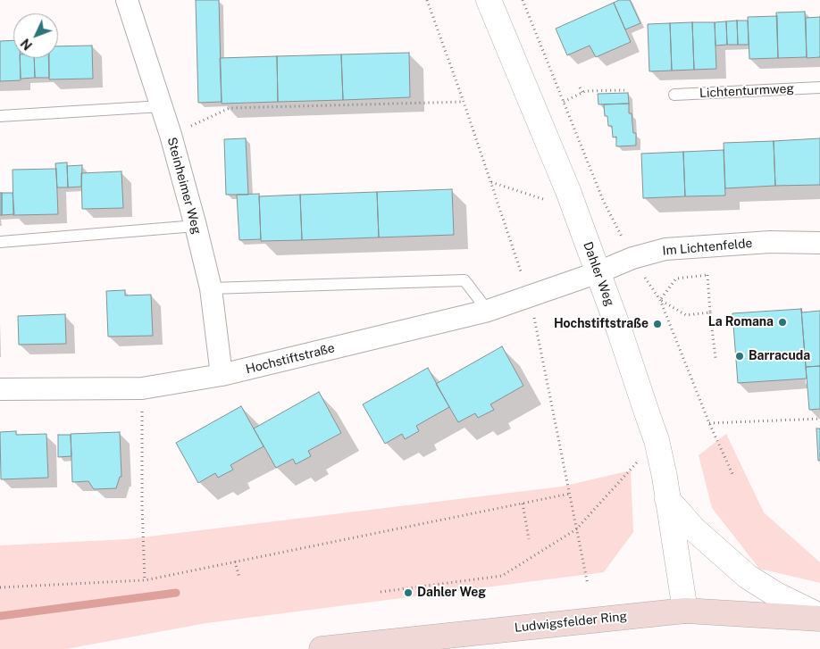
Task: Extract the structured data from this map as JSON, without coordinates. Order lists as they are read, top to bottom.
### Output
{
  "streets": {
    "main road": ["Ludwigsfelder Ring"],
    "street": [
      "Steinheimer Weg",
      "Im Lichtenfelde",
      "Dahler Weg",
      "Hochstiftstraße"
    ],
    "lane": ["Lichtenturmweg"]
  },
  "crossings": [
    ["Steinheimer Weg", "Hochstiftstraße"],
    ["Im Lichtenfelde", "Dahler Weg"],
    ["Im Lichtenfelde", "Hochstiftstraße"],
    ["Dahler Weg", "Hochstiftstraße"],
    ["Dahler Weg", "Ludwigsfelder Ring"]
  ],
  "places": [
    "La Romana",
    "Hochstiftstraße",
    "Barracuda",
    "Dahler Weg"
  ],
  "north": "bottom left"
}
